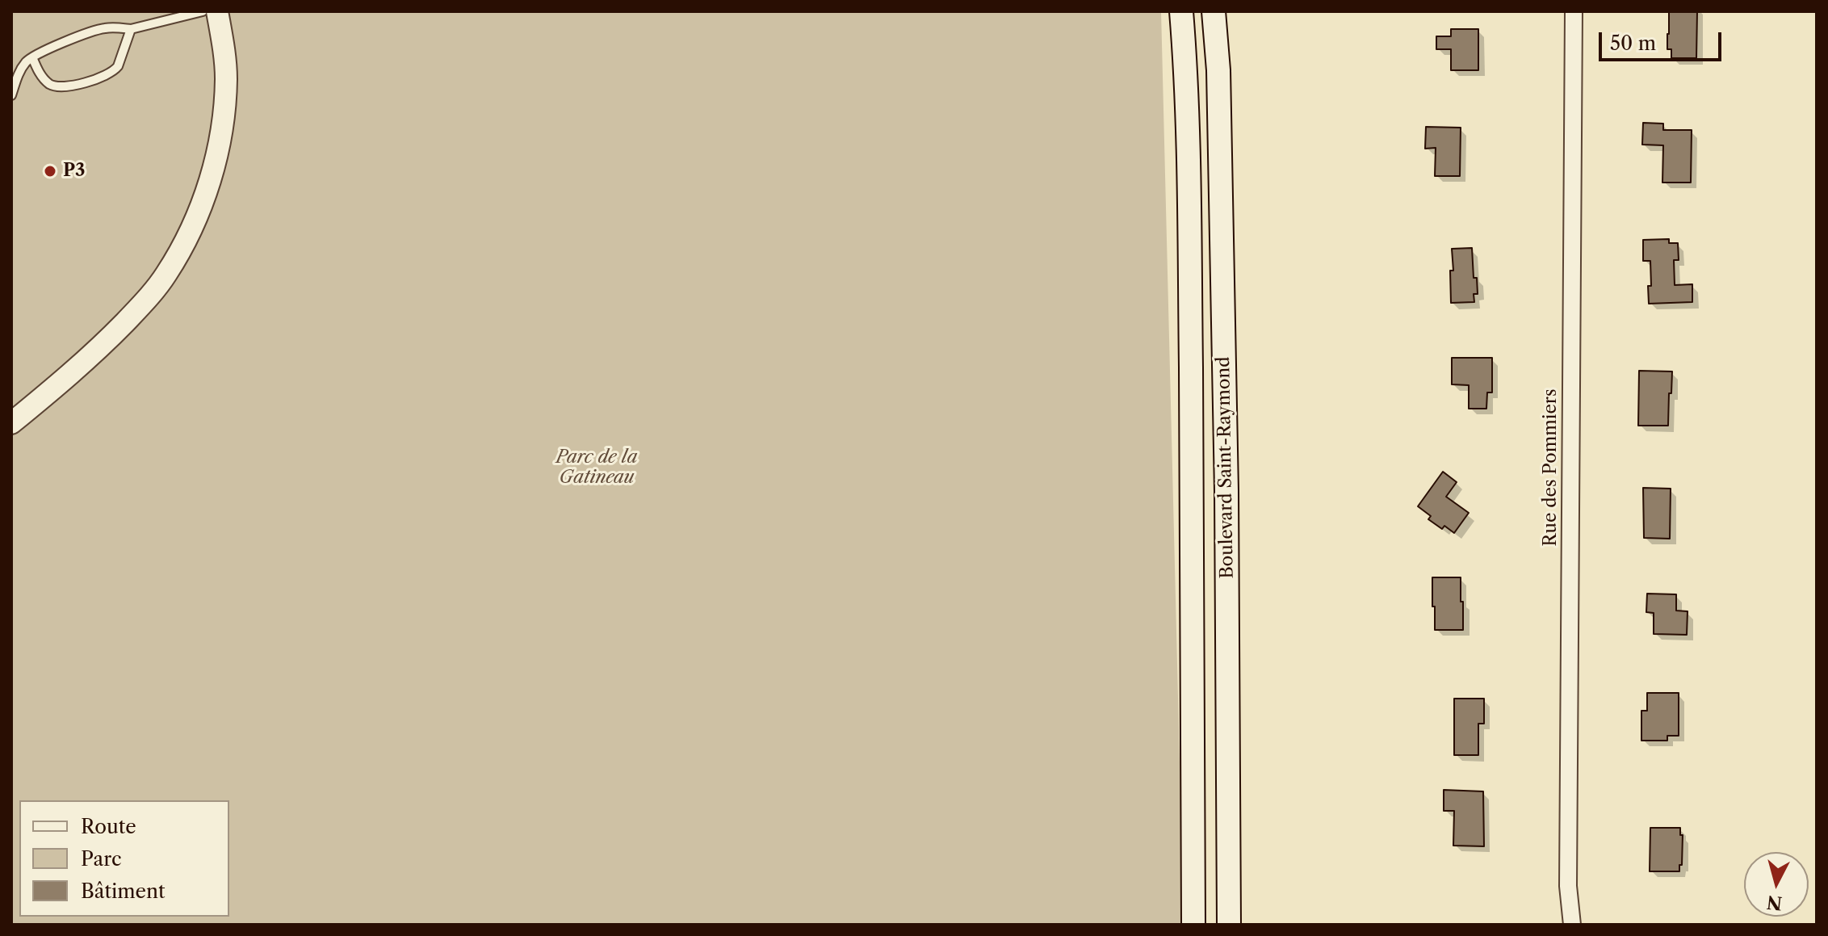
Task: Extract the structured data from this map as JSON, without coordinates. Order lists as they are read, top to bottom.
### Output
{
  "streets": {
    "main road": ["Boulevard Saint-Raymond"],
    "street": ["Rue des Pommiers"]
  },
  "parks": ["Parc de la Gatineau"],
  "places": ["P3"],
  "legend": ["Route", "Parc", "Bâtiment"],
  "scale_bar": "50 m",
  "north": "bottom"
}
